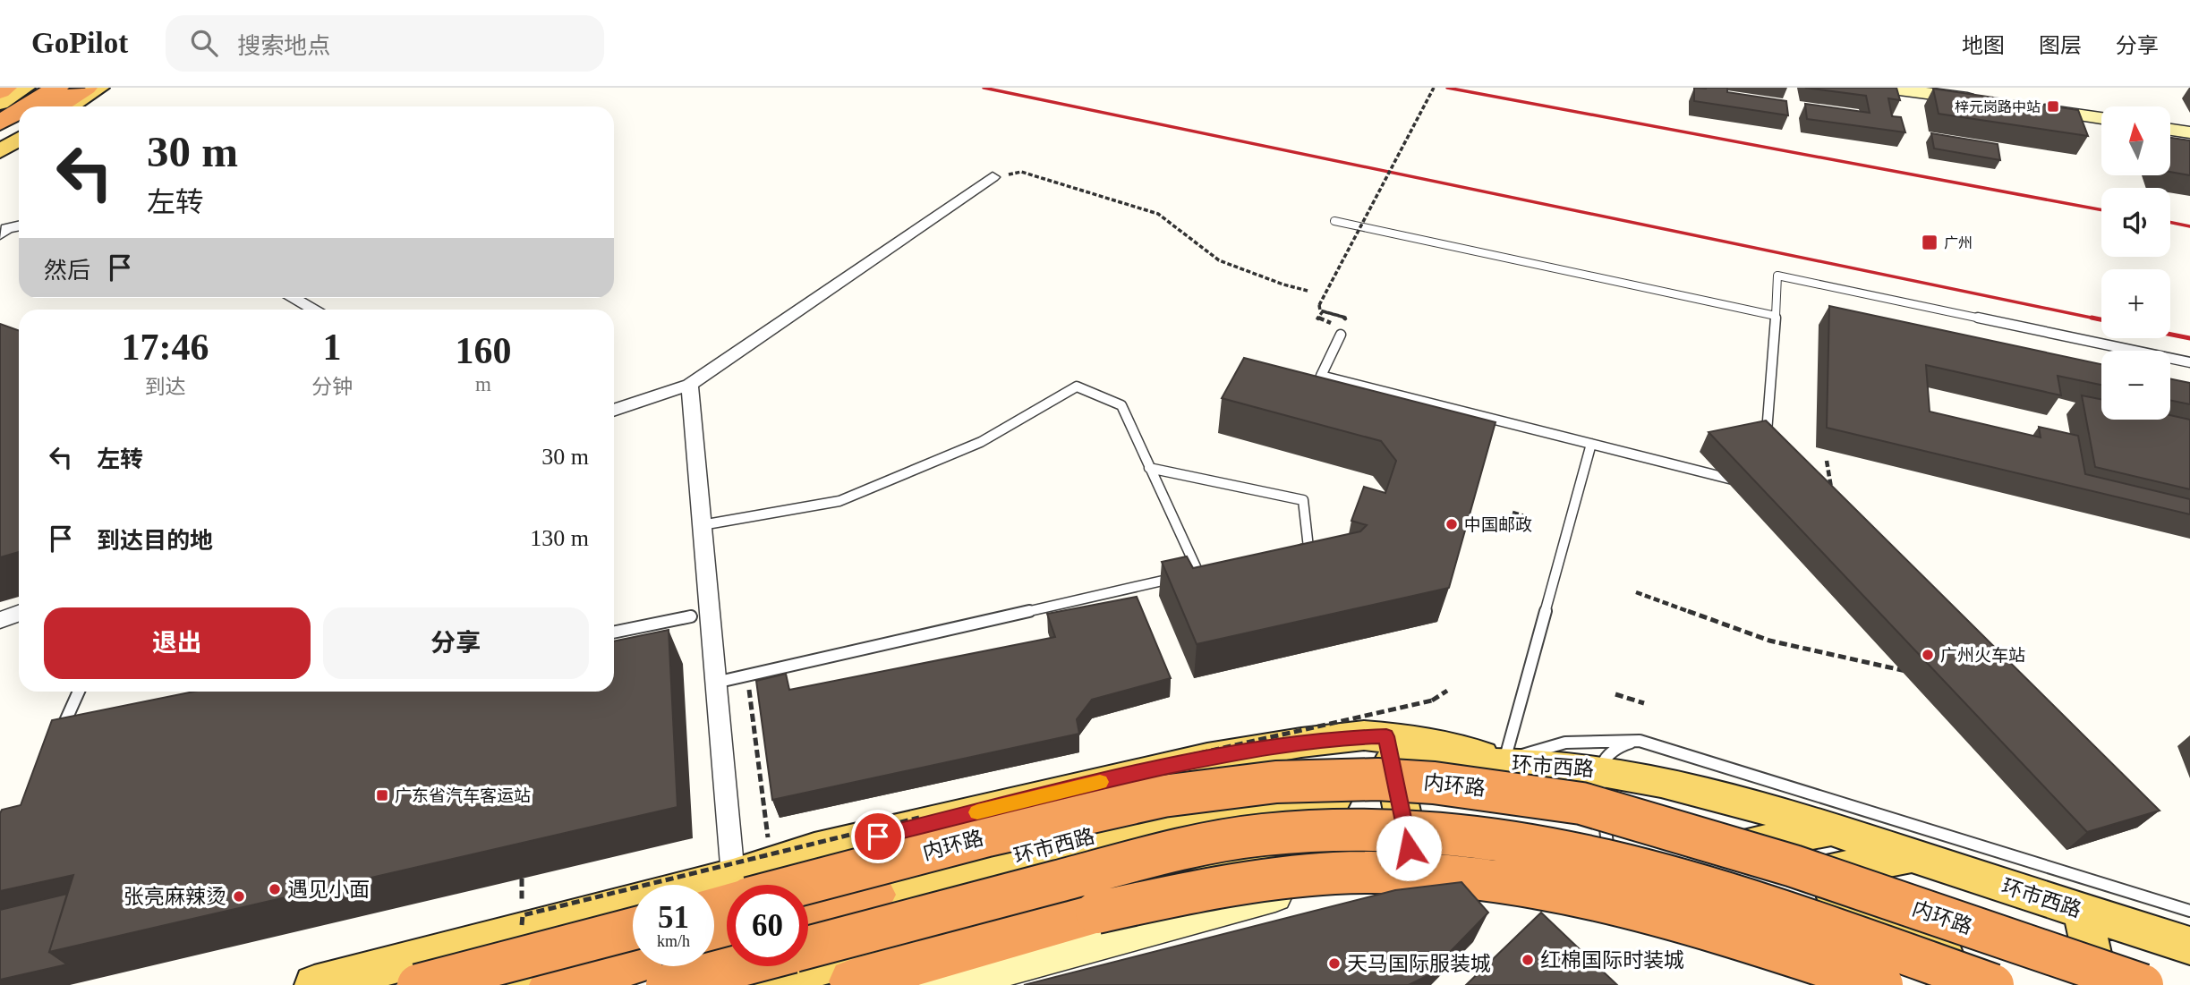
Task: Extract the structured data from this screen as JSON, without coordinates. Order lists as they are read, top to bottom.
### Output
{
  "streets": {
    "highway": ["内环路"],
    "main road": ["环市西路"]
  },
  "places": {
    "transit": ["梓元岗路中站", "广州", "广东省汽车客运站"],
    "other": [
      "中国邮政",
      "广州火车站",
      "遇见小面",
      "张亮麻辣烫",
      "红棉国际时装城",
      "天马国际服装城"
    ]
  },
  "north": "top",
  "page": {
    "header": "GoPilot",
    "search": "搜索地点",
    "nav": ["地图", "图层", "分享"],
    "map_buttons": ["+", "−"],
    "turn": ["30 m", "左转"],
    "then": "然后",
    "eta": [
      "17:46",
      "到达",
      "1",
      "分钟",
      "160",
      "m"
    ],
    "list": [
      {
        "name": "左转",
        "value": "30 m"
      },
      {
        "name": "到达目的地",
        "value": "130 m"
      }
    ],
    "buttons": ["退出", "分享"],
    "speed": "51 km/h",
    "limit": "60"
  }
}
